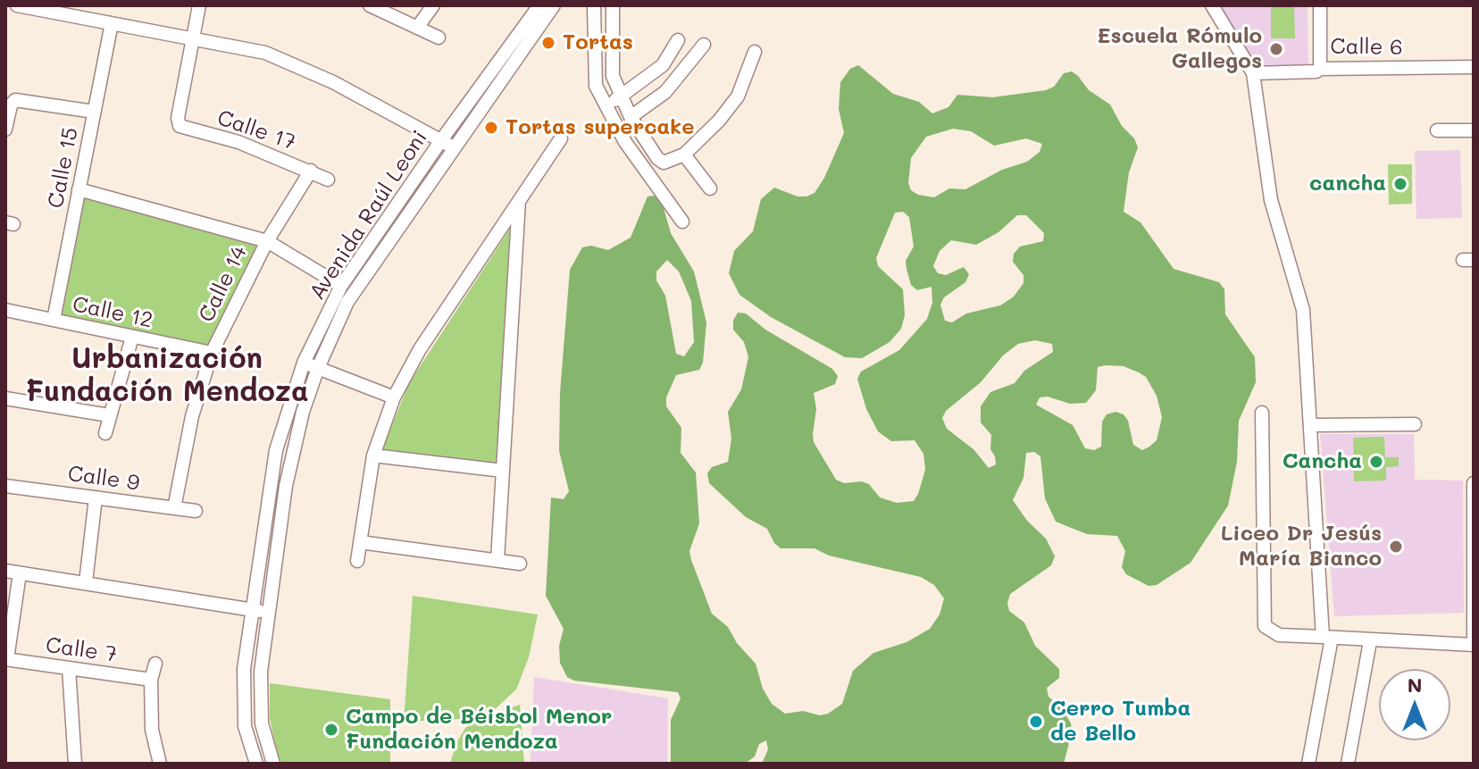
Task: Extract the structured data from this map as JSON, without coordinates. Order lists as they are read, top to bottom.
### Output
{
  "streets": {
    "street": [
      "Calle 6",
      "Calle 17",
      "Calle 15",
      "Avenida Raúl Leoni",
      "Calle 14",
      "Calle 12",
      "Calle 9",
      "Calle 7"
    ]
  },
  "crossings": [
    ["Calle 17", "Calle 14"],
    ["Calle 15", "Calle 12"],
    ["Calle 14", "Calle 12"],
    ["Calle 14", "Calle 9"]
  ],
  "districts": ["Urbanización Fundación Mendoza"],
  "places": [
    "Tortas",
    "Escuela Rómulo Gallegos",
    "Tortas supercake",
    "cancha",
    "Cancha",
    "Liceo Dr Jesús María Bianco",
    "Cerro Tumba de Bello",
    "Campo de Béisbol Menor Fundación Mendoza"
  ],
  "north": "top"
}
